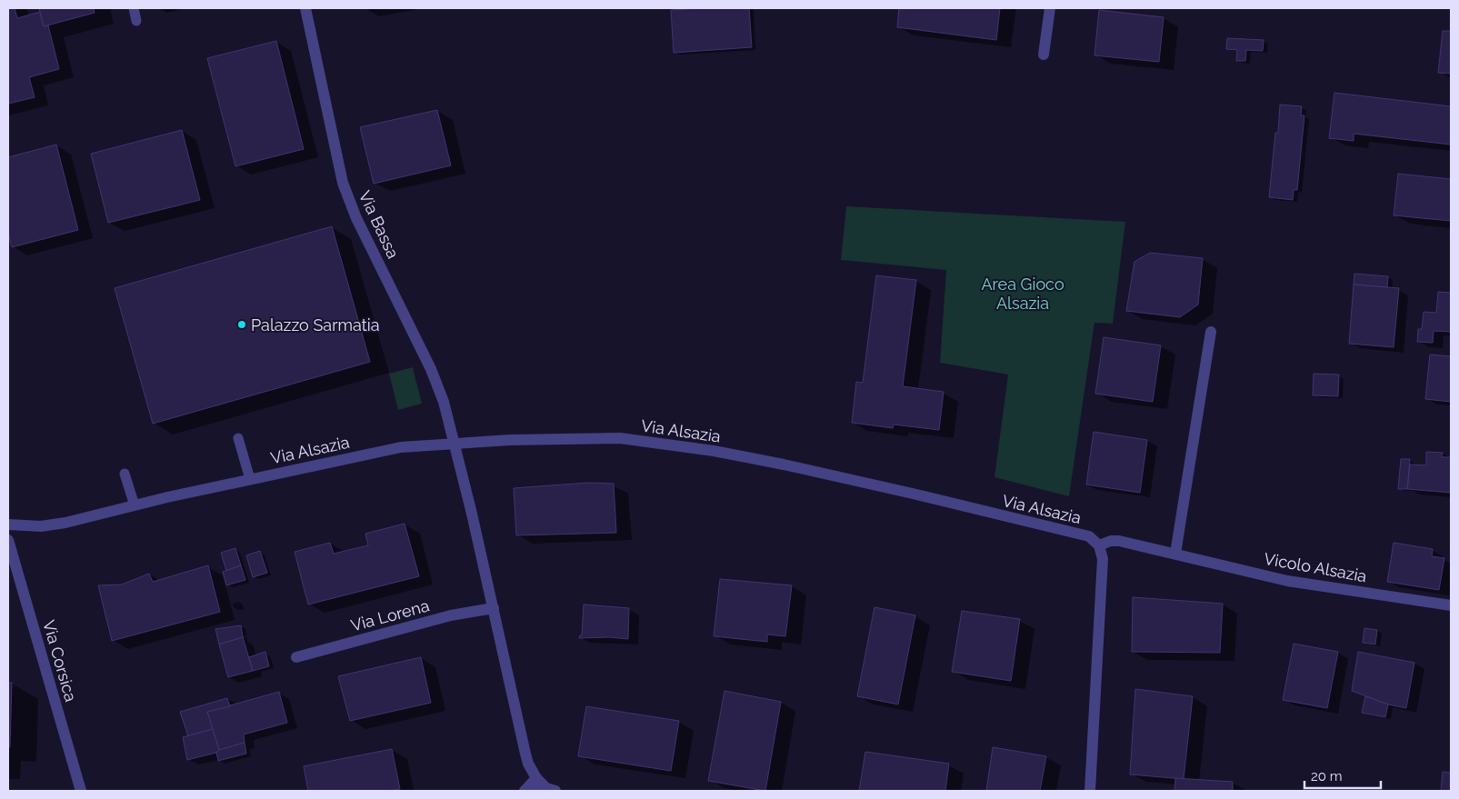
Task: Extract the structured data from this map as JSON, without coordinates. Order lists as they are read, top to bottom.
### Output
{
  "streets": {
    "street": [
      "Via Bassa",
      "Via Alsazia",
      "Vicolo Alsazia",
      "Via Lorena",
      "Via Corsica"
    ]
  },
  "crossings": [
    ["Via Bassa", "Via Alsazia"],
    ["Via Alsazia", "Vicolo Alsazia"]
  ],
  "parks": ["Area Gioco Alsazia"],
  "places": ["Palazzo Sarmatia"],
  "scale_bar": "20 m"
}
